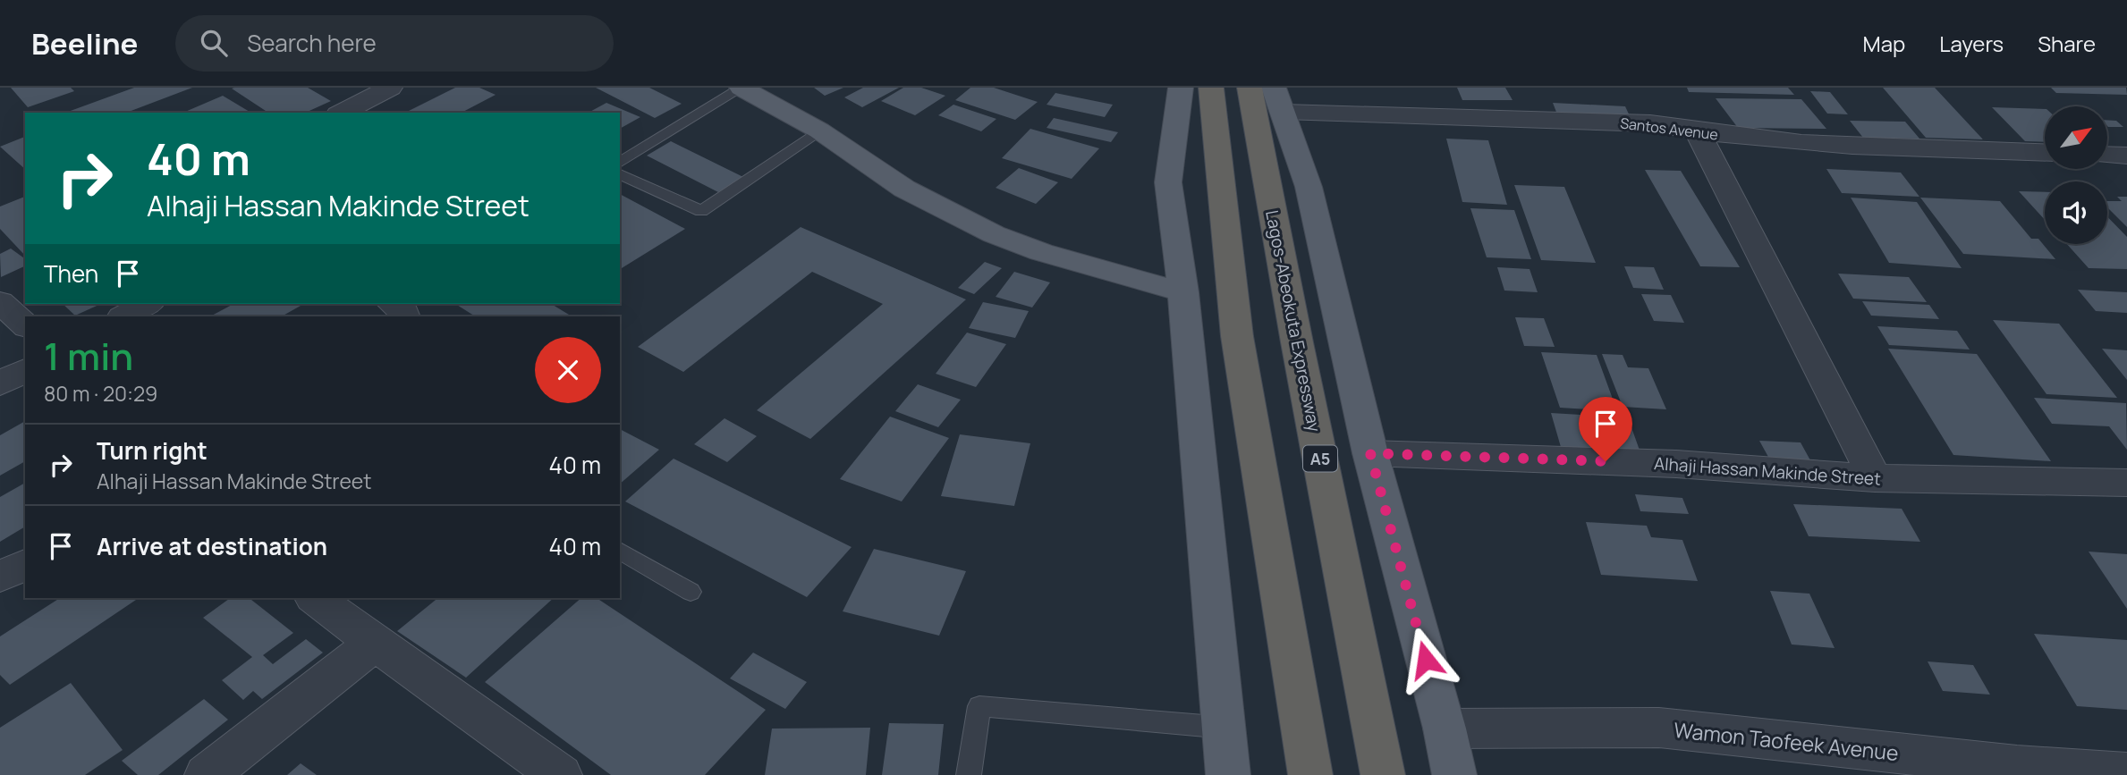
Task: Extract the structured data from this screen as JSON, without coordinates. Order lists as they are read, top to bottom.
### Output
{
  "streets": {
    "highway": ["Lagos-Abeokuta Expressway", "A5"],
    "street": ["Santos Avenue", "Alhaji Hassan Makinde Street", "Wamon Taofeek Avenue"]
  },
  "north": "top right",
  "page": {
    "header": "Beeline",
    "search": "Search here",
    "nav": ["Map", "Layers", "Share"],
    "turn": ["40 m", "Alhaji Hassan Makinde Street"],
    "then": "Then",
    "heading": ["1 min", "80 m · 20:29"],
    "list": [
      {
        "name": "Turn right",
        "note": "Alhaji Hassan Makinde Street",
        "value": "40 m"
      },
      {
        "name": "Arrive at destination",
        "value": "40 m"
      }
    ]
  }
}
